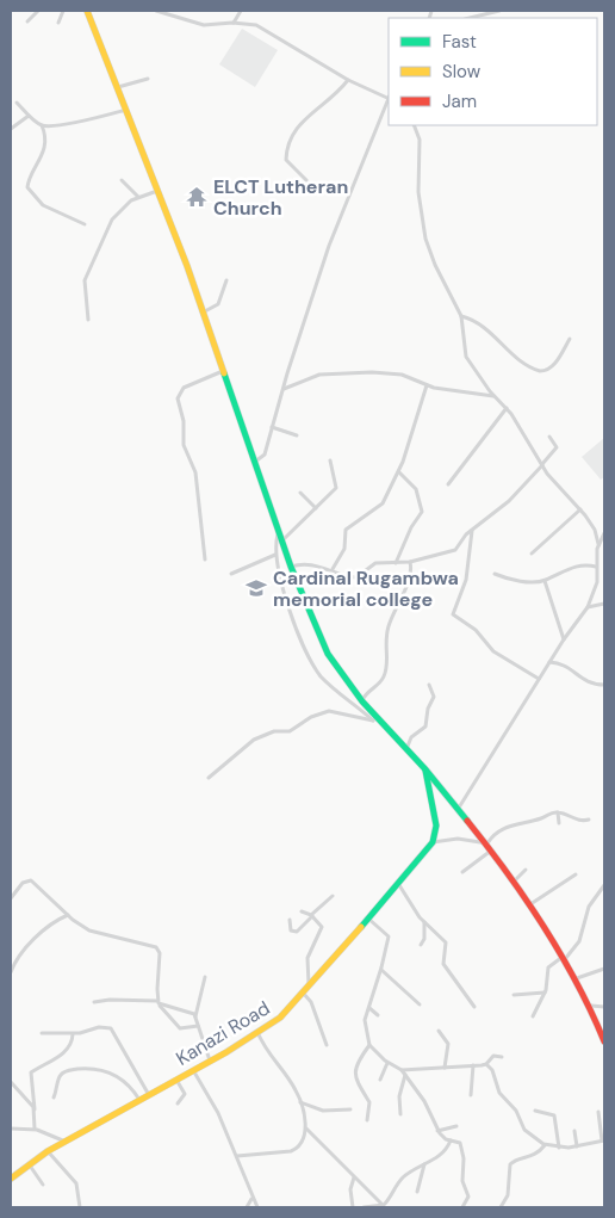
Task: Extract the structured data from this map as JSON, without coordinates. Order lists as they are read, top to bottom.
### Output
{
  "streets": {
    "main road": ["Kanazi Road"]
  },
  "places": {
    "temple": ["ELCT Lutheran Church"],
    "school or university": ["Cardinal Rugambwa memorial college"]
  },
  "legend": ["Fast", "Slow", "Jam"]
}
